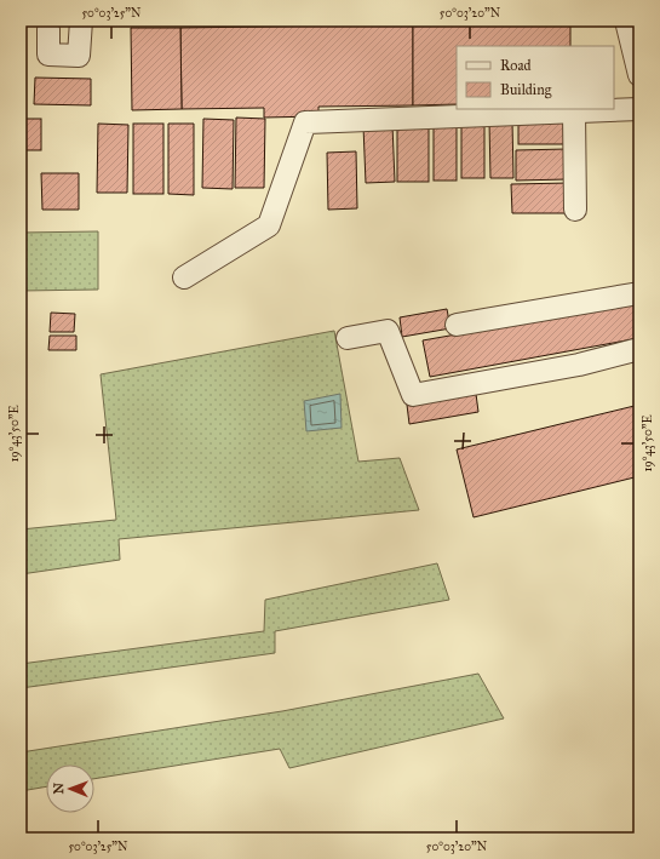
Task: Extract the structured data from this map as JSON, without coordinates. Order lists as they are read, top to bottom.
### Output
{
  "legend": ["Road", "Building"],
  "north": "left",
  "coordinates": ["50°03'25\"N", "50°03'20\"N", "19°43'50\"E"]
}
